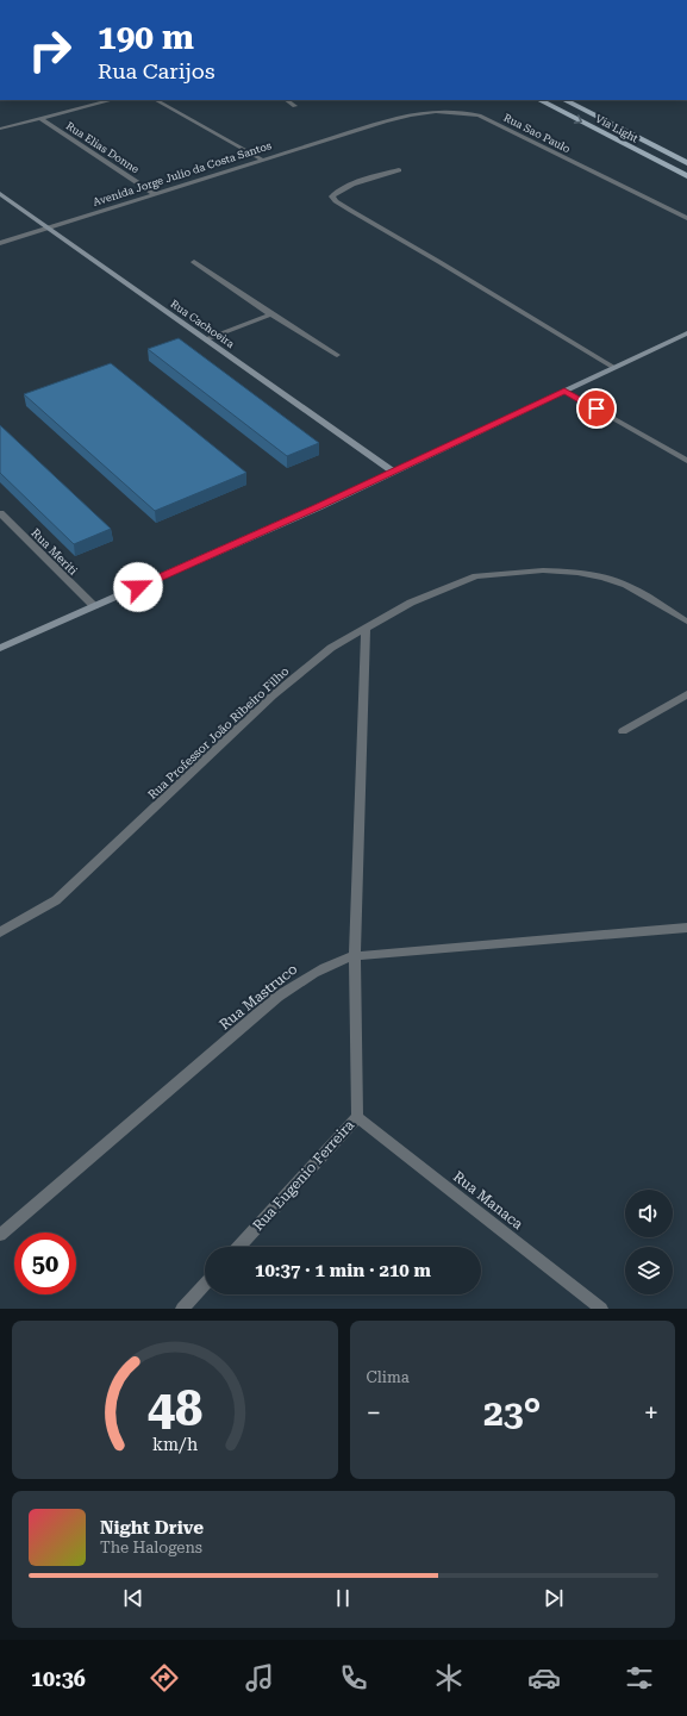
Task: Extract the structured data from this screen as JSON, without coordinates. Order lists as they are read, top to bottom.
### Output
{
  "streets": {
    "main road": ["Via Light", "Rua Cachoeira"],
    "street": [
      "Rua Sao Paulo",
      "Rua Elias Donne",
      "Avenida Jorge Julio da Costa Santos",
      "Rua Meriti",
      "Rua Professor João Ribeiro Filho",
      "Rua Mastruco",
      "Rua Eugenio Ferreira",
      "Rua Manaca"
    ]
  },
  "crossings": [
    ["Rua Sao Paulo", "Avenida Jorge Julio da Costa Santos"],
    ["Rua Elias Donne", "Avenida Jorge Julio da Costa Santos"],
    ["Avenida Jorge Julio da Costa Santos", "Rua Cachoeira"],
    ["Rua Eugenio Ferreira", "Rua Manaca"]
  ],
  "page": {
    "turn": ["190 m", "Rua Carijos"],
    "limit": "50",
    "trip": "10:37 · 1 min · 210 m",
    "tile": "Clima",
    "heat": ["−", "23°", "+"],
    "song": ["Night Drive", "The Halogens"],
    "tabs": "10:36",
    "gauge": ["48", "km/h"]
  }
}
